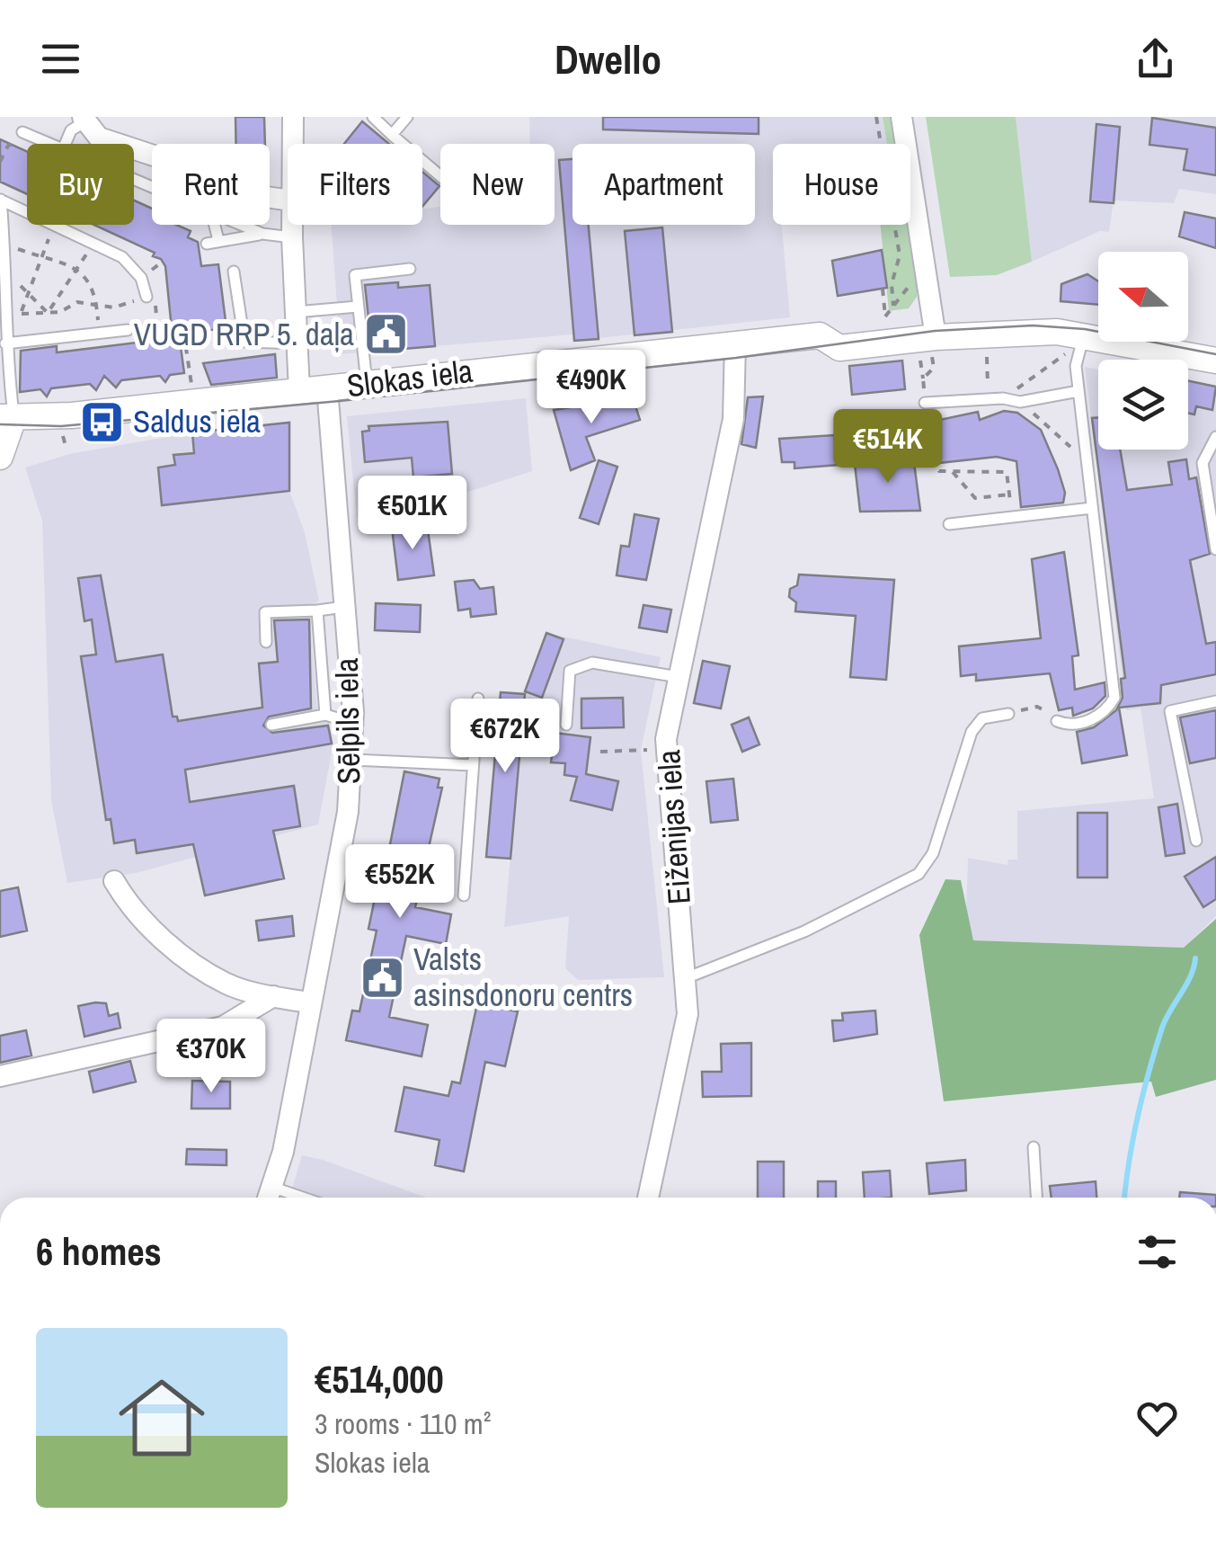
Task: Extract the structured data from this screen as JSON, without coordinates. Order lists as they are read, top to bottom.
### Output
{
  "streets": {
    "street": ["Slokas iela", "Sēlpils iela", "Eiženijas iela"]
  },
  "crossings": [
    ["Slokas iela", "Sēlpils iela"],
    ["Slokas iela", "Eiženijas iela"]
  ],
  "places": {
    "public building": ["VUGD RRP 5. daļa", "Valsts asinsdonoru centrs"],
    "bus stop": ["Saldus iela"]
  },
  "north": "left",
  "page": {
    "header": "Dwello",
    "chip": [
      "Buy",
      "Rent",
      "Filters",
      "New",
      "Apartment",
      "House"
    ],
    "price": [
      "€490K",
      "€514K",
      "€501K",
      "€672K",
      "€552K",
      "€370K"
    ],
    "heading": "6 homes",
    "list": [
      {
        "name": "€514,000",
        "note": "3 rooms · 110 m² · Slokas iela"
      }
    ]
  }
}
